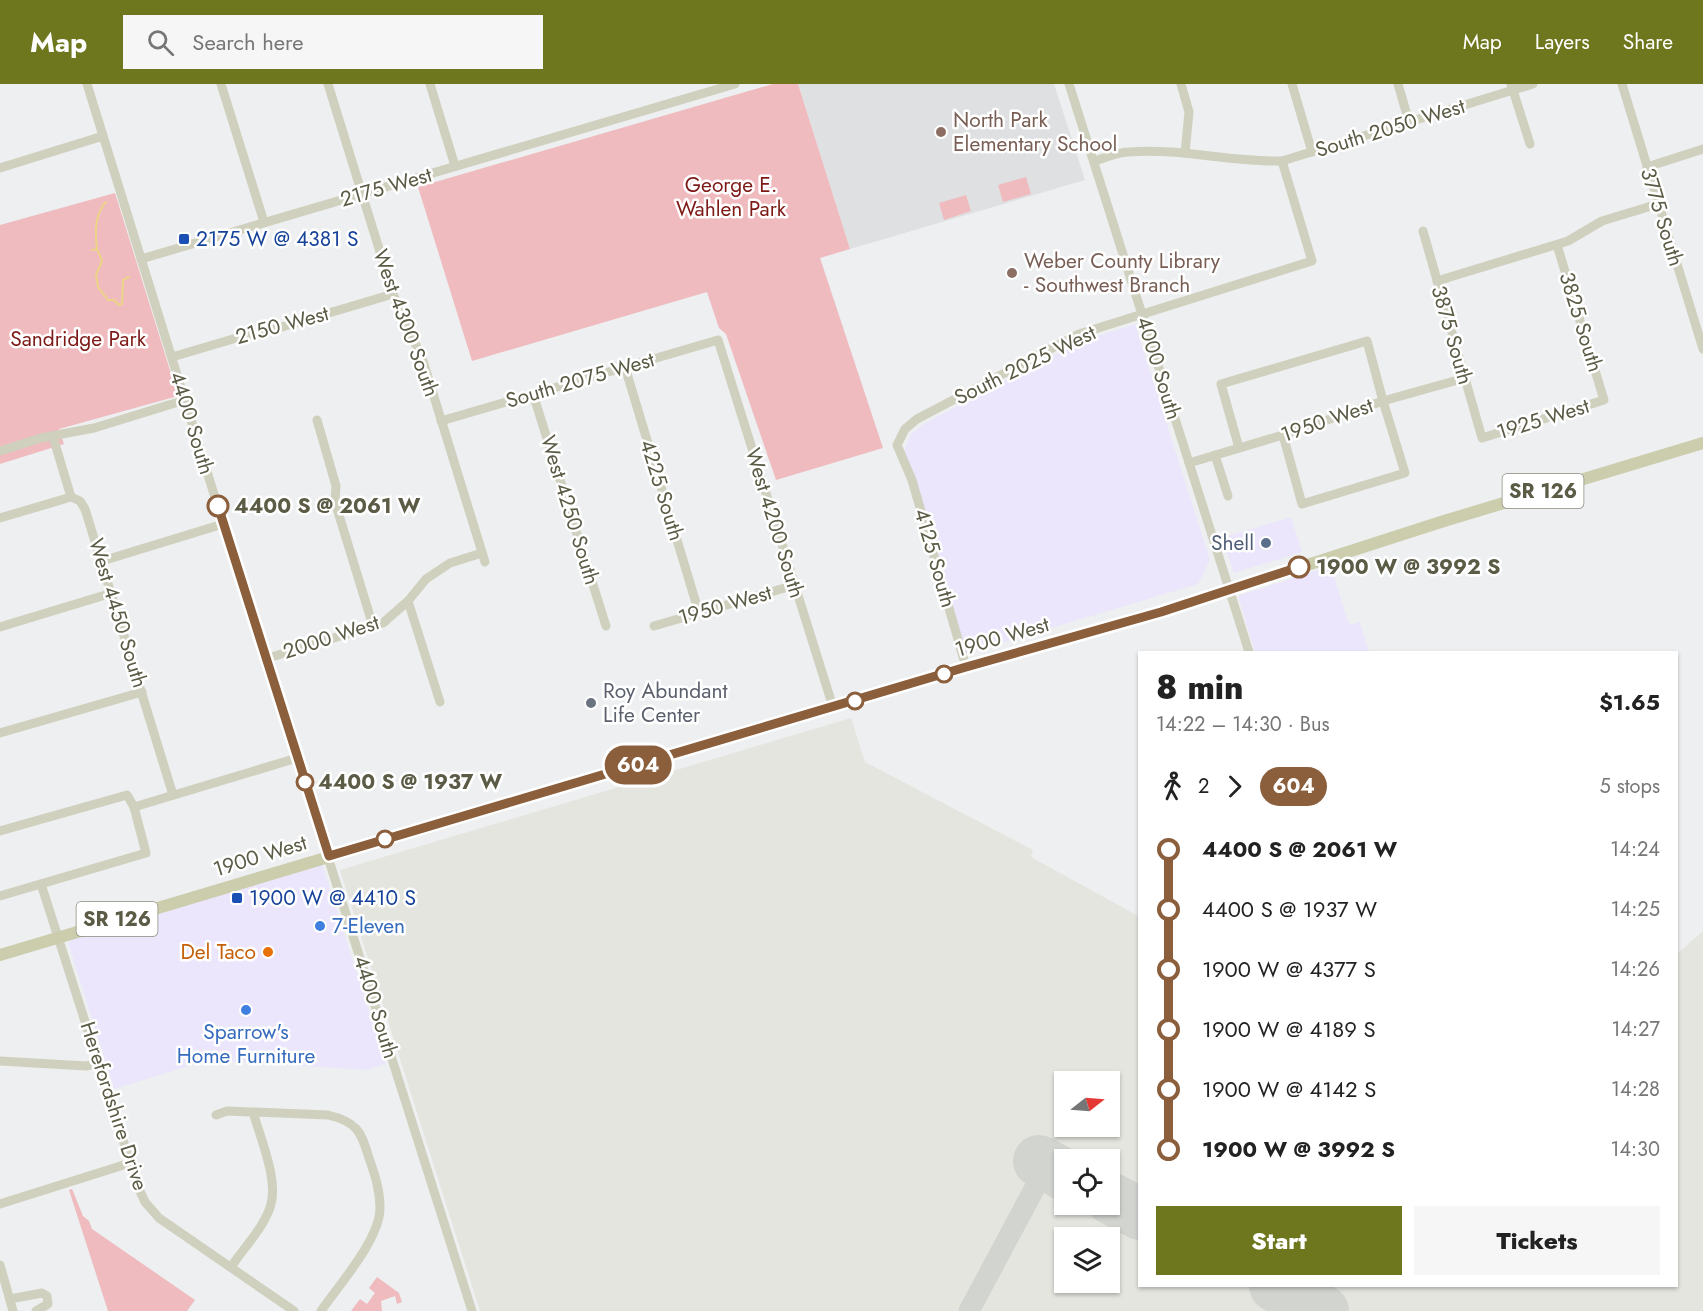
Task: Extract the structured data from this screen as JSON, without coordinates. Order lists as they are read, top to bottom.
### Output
{
  "streets": {
    "main road": ["SR 126", "1900 West"],
    "street": [
      "South 2050 West",
      "2175 West",
      "3775 South",
      "3825 South",
      "West 4300 South",
      "2150 West",
      "3875 South",
      "South 2025 West",
      "4000 South",
      "South 2075 West",
      "1925 West",
      "1950 West",
      "4400 South",
      "4225 South",
      "West 4250 South",
      "West 4200 South",
      "4125 South",
      "West 4450 South",
      "2000 West",
      "Herefordshire Drive"
    ]
  },
  "crossings": [
    ["South 2050 West", "South 2025 West"],
    ["2175 West", "West 4300 South"],
    ["2175 West", "4400 South"],
    ["3825 South", "1925 West"],
    ["West 4300 South", "2150 West"],
    ["West 4300 South", "South 2075 West"],
    ["West 4300 South", "2000 West"],
    ["2150 West", "4400 South"],
    ["3875 South", "1925 West"],
    ["3875 South", "1950 West"],
    ["South 2025 West", "4000 South"],
    ["South 2025 West", "4125 South"],
    ["4000 South", "1950 West"],
    ["4000 South", "1900 West"],
    ["South 2075 West", "4225 South"],
    ["South 2075 West", "West 4250 South"],
    ["South 2075 West", "West 4200 South"],
    ["1950 West", "4225 South"],
    ["1950 West", "West 4200 South"],
    ["4400 South", "2000 West"],
    ["4400 South", "1900 West"],
    ["West 4200 South", "1900 West"],
    ["4125 South", "1900 West"],
    ["1900 West", "Herefordshire Drive"]
  ],
  "parks": ["George E. Wahlen Park", "Sandridge Park"],
  "places": {
    "other": [
      "North Park Elementary School",
      "Weber County Library - Southwest Branch",
      "4400 S @ 2061 W",
      "Shell",
      "1900 W @ 3992 S",
      "Roy Abundant Life Center",
      "4400 S @ 1937 W",
      "7-Eleven",
      "Del Taco",
      "Sparrow's Home Furniture"
    ],
    "transit": ["2175 W @ 4381 S", "1900 W @ 4410 S"]
  },
  "lines": ["bus line 604"],
  "north": "right",
  "page": {
    "header": "Map",
    "search": "Search here",
    "nav": ["Map", "Layers", "Share"],
    "on_map": "604",
    "heading": ["8 min", "14:22 – 14:30 · Bus", "$1.65"],
    "legs": ["2", "604", "5 stops"],
    "list": [
      {
        "name": "4400 S @ 2061 W",
        "value": "14:24"
      },
      {
        "name": "4400 S @ 1937 W",
        "value": "14:25"
      },
      {
        "name": "1900 W @ 4377 S",
        "value": "14:26"
      },
      {
        "name": "1900 W @ 4189 S",
        "value": "14:27"
      },
      {
        "name": "1900 W @ 4142 S",
        "value": "14:28"
      },
      {
        "name": "1900 W @ 3992 S",
        "value": "14:30"
      }
    ],
    "buttons": ["Start", "Tickets"]
  }
}
